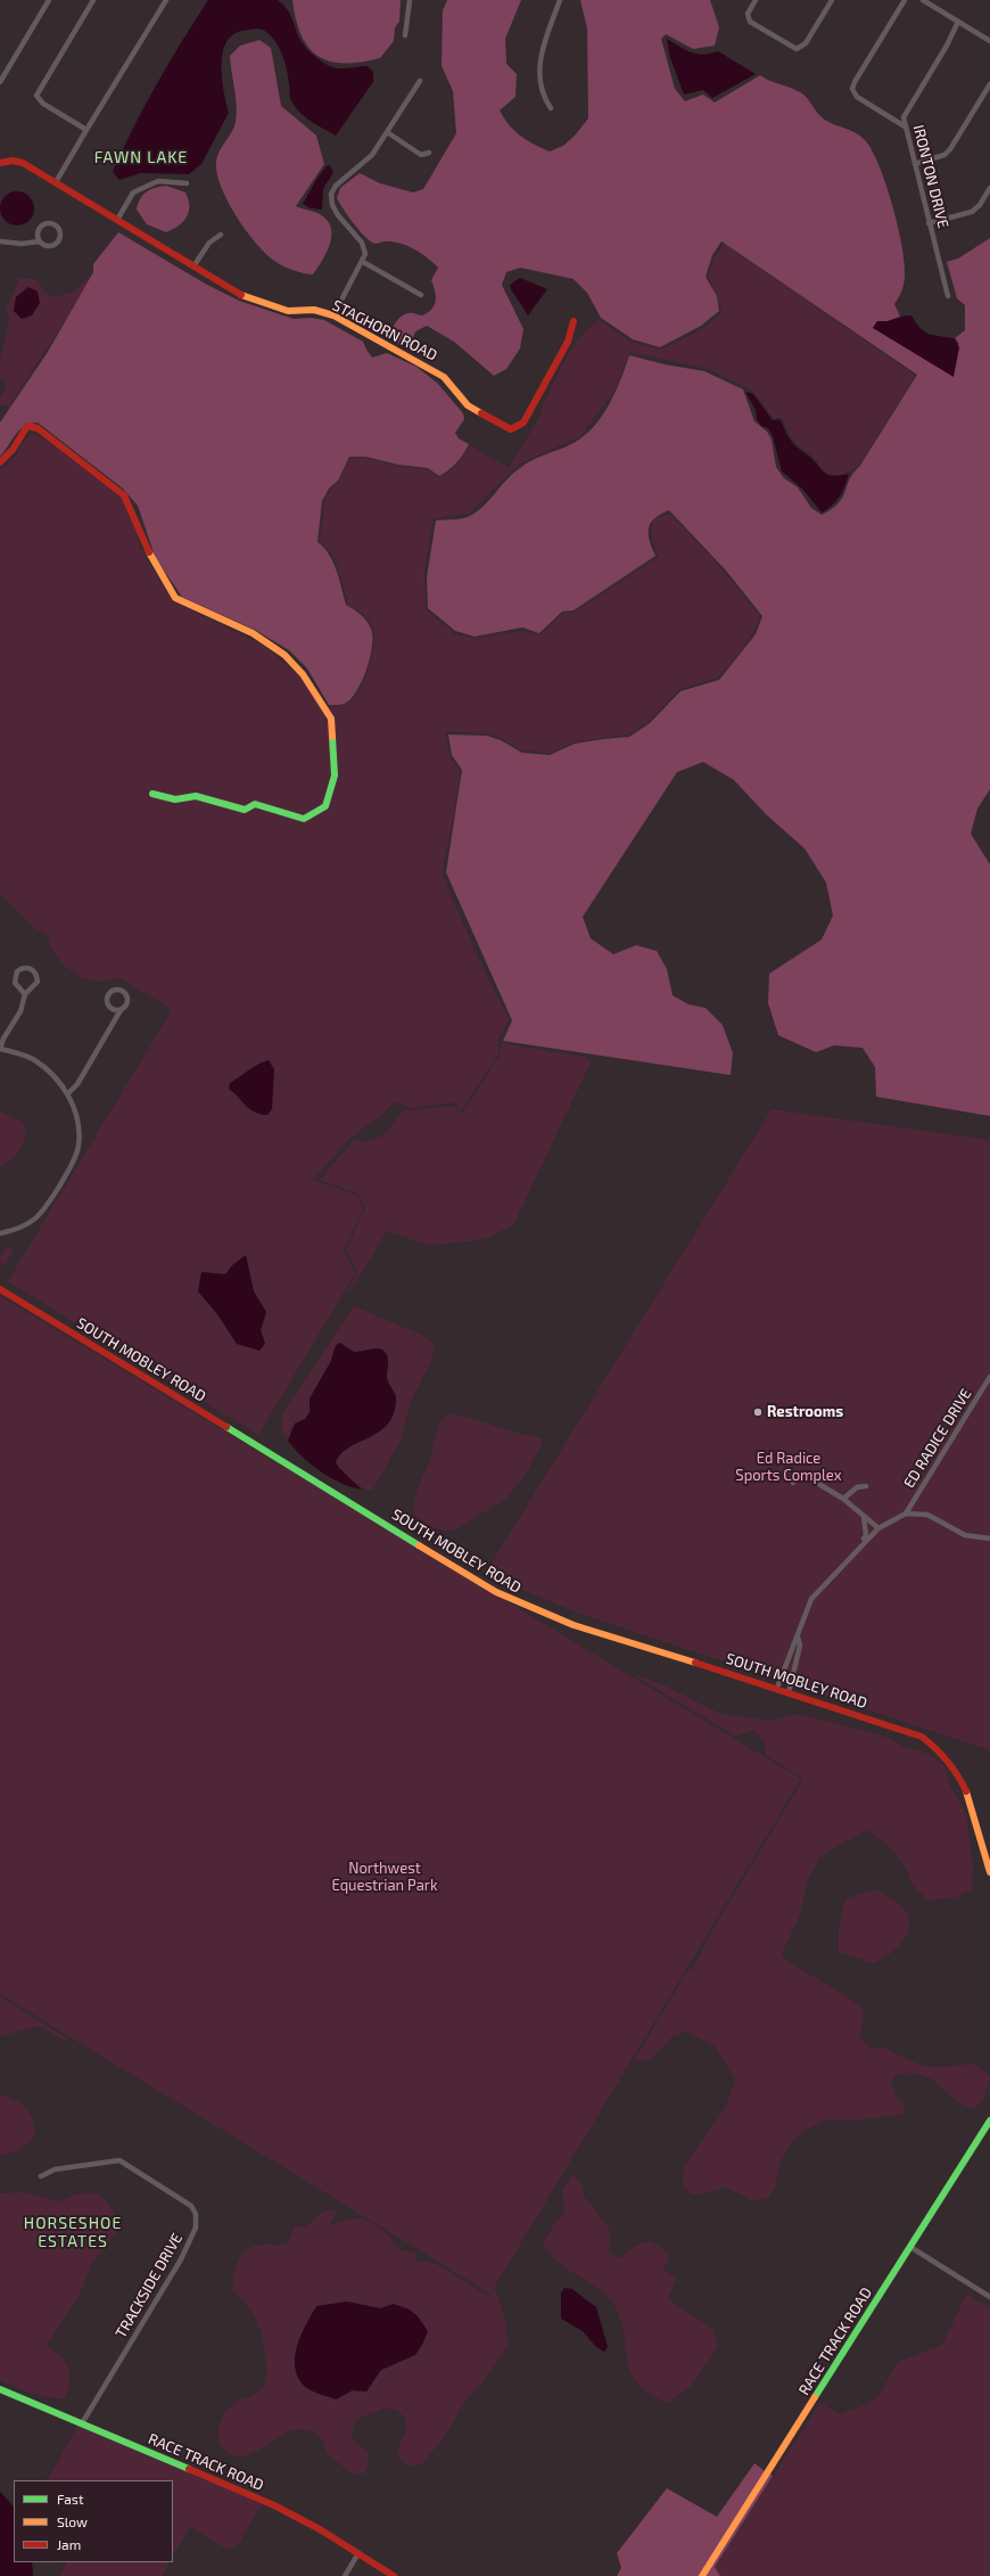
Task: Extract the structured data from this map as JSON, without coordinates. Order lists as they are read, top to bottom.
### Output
{
  "streets": {
    "street": [
      "IRONTON DRIVE",
      "STAGHORN ROAD",
      "SOUTH MOBLEY ROAD",
      "ED RADICE DRIVE",
      "TRACKSIDE DRIVE",
      "RACE TRACK ROAD"
    ]
  },
  "crossings": [
    ["SOUTH MOBLEY ROAD", "ED RADICE DRIVE"],
    ["TRACKSIDE DRIVE", "RACE TRACK ROAD"]
  ],
  "districts": ["FAWN LAKE", "HORSESHOE ESTATES"],
  "parks": ["Ed Radice Sports Complex", "Northwest Equestrian Park"],
  "places": ["Restrooms"],
  "legend": ["Fast", "Slow", "Jam"]
}
